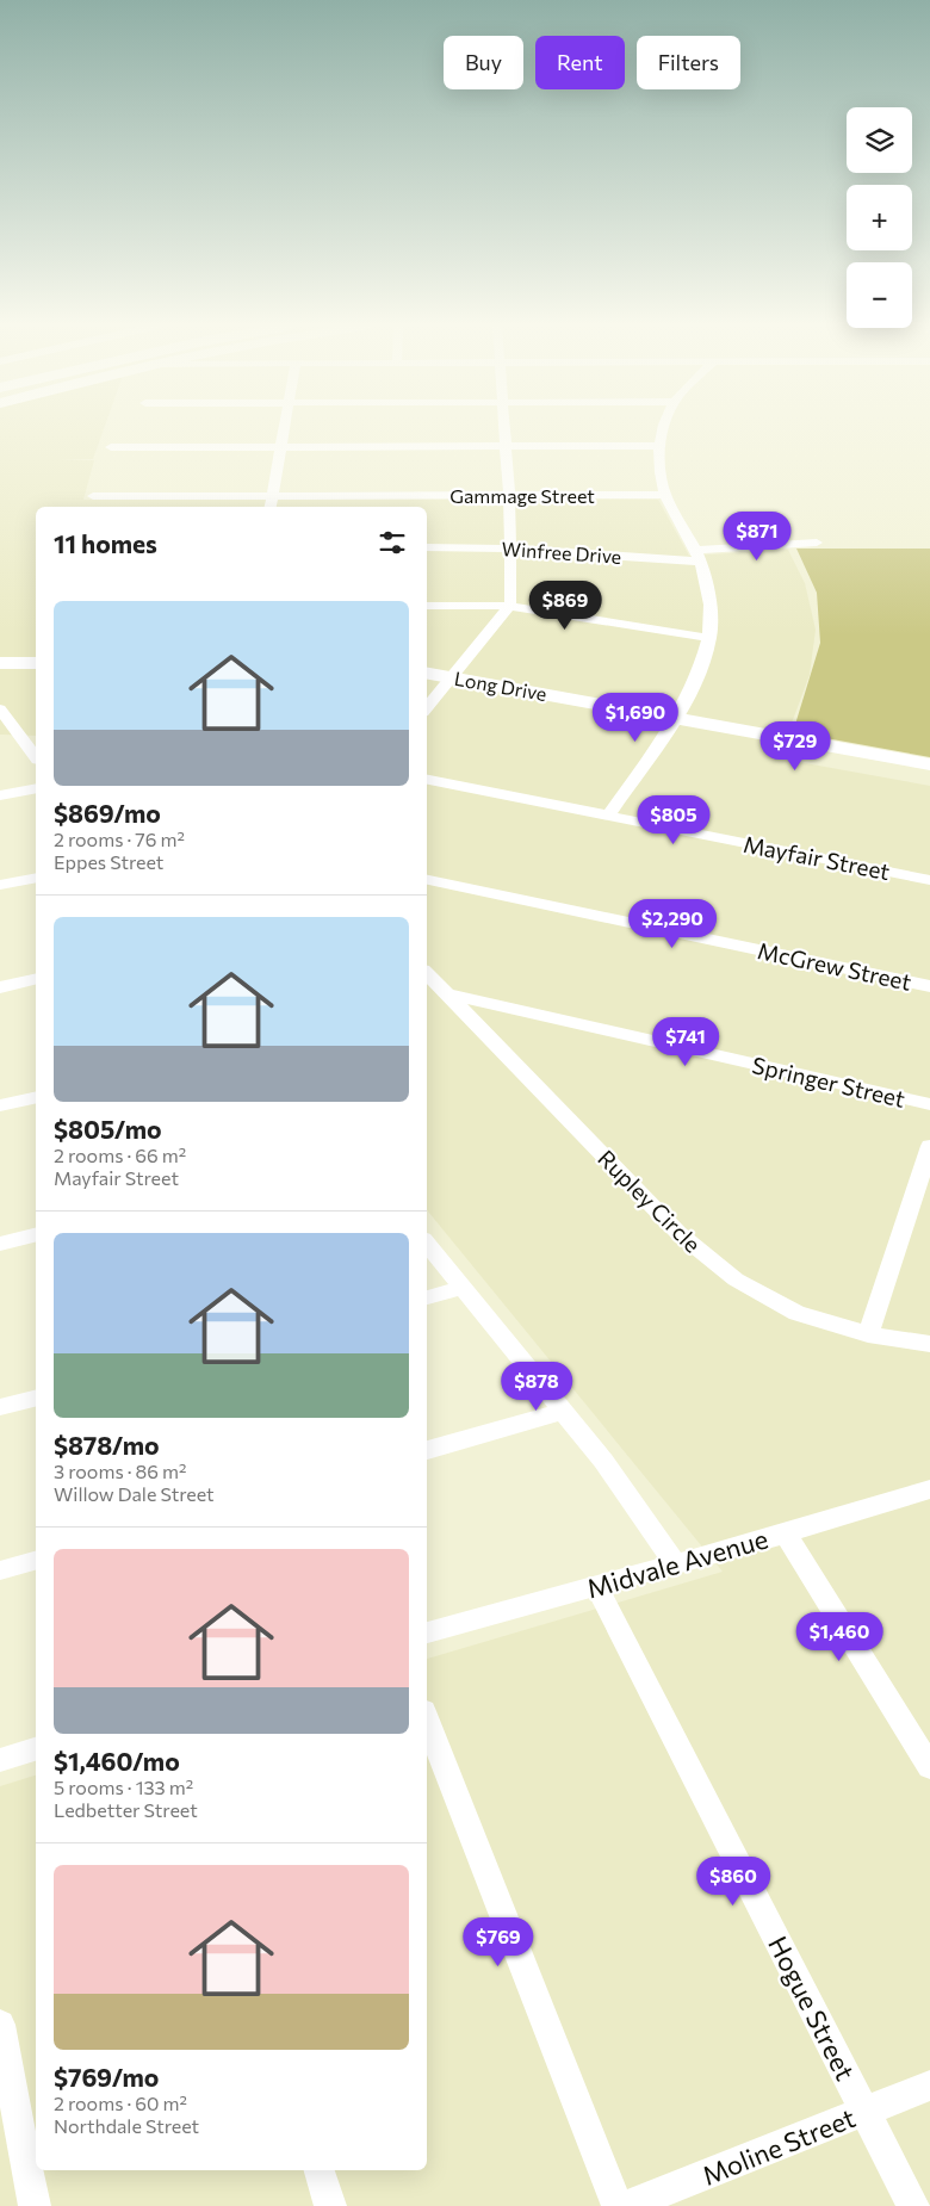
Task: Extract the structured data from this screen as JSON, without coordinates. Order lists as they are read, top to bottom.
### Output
{
  "streets": {
    "main road": ["Long Drive"],
    "street": [
      "Gammage Street",
      "Winfree Drive",
      "Mayfair Street",
      "McGrew Street",
      "Springer Street",
      "Rupley Circle",
      "Midvale Avenue",
      "Hogue Street",
      "Moline Street"
    ]
  },
  "crossings": [
    ["Springer Street", "Rupley Circle"],
    ["Midvale Avenue", "Hogue Street"],
    ["Hogue Street", "Moline Street"]
  ],
  "page": {
    "chip": ["Buy", "Rent", "Filters"],
    "map_buttons": ["+", "−"],
    "heading": "11 homes",
    "price": [
      "$871",
      "$869",
      "$1,690",
      "$729",
      "$805",
      "$2,290",
      "$741",
      "$878",
      "$1,460",
      "$860",
      "$769"
    ],
    "list": [
      {
        "name": "$869/mo",
        "note": "2 rooms · 76 m² · Eppes Street"
      },
      {
        "name": "$805/mo",
        "note": "2 rooms · 66 m² · Mayfair Street"
      },
      {
        "name": "$878/mo",
        "note": "3 rooms · 86 m² · Willow Dale Street"
      },
      {
        "name": "$1,460/mo",
        "note": "5 rooms · 133 m² · Ledbetter Street"
      },
      {
        "name": "$769/mo",
        "note": "2 rooms · 60 m² · Northdale Street"
      }
    ]
  }
}
